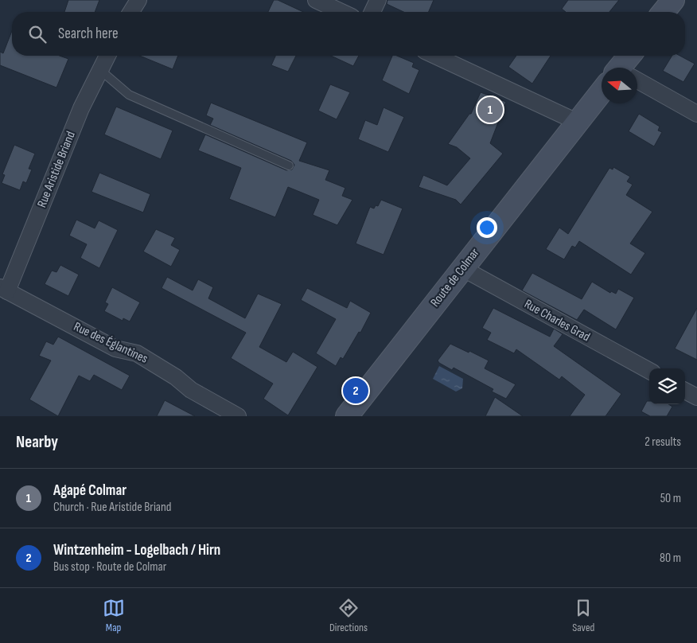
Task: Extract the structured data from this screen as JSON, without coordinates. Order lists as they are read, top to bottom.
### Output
{
  "streets": {
    "main road": ["Route de Colmar"],
    "street": ["Rue Aristide Briand", "Rue Charles Grad", "Rue des Églantines"]
  },
  "crossings": [
    ["Rue Aristide Briand", "Rue des Églantines"],
    ["Route de Colmar", "Rue Charles Grad"]
  ],
  "north": "left",
  "page": {
    "search": "Search here",
    "pins": ["1", "2"],
    "heading": ["Nearby", "2 results"],
    "list": [
      {
        "mark": "1",
        "name": "Agapé Colmar",
        "note": "Church · Rue Aristide Briand",
        "value": "50 m"
      },
      {
        "mark": "2",
        "name": "Wintzenheim - Logelbach / Hirn",
        "note": "Bus stop · Route de Colmar",
        "value": "80 m"
      }
    ],
    "nav": ["Map", "Directions", "Saved"]
  }
}
